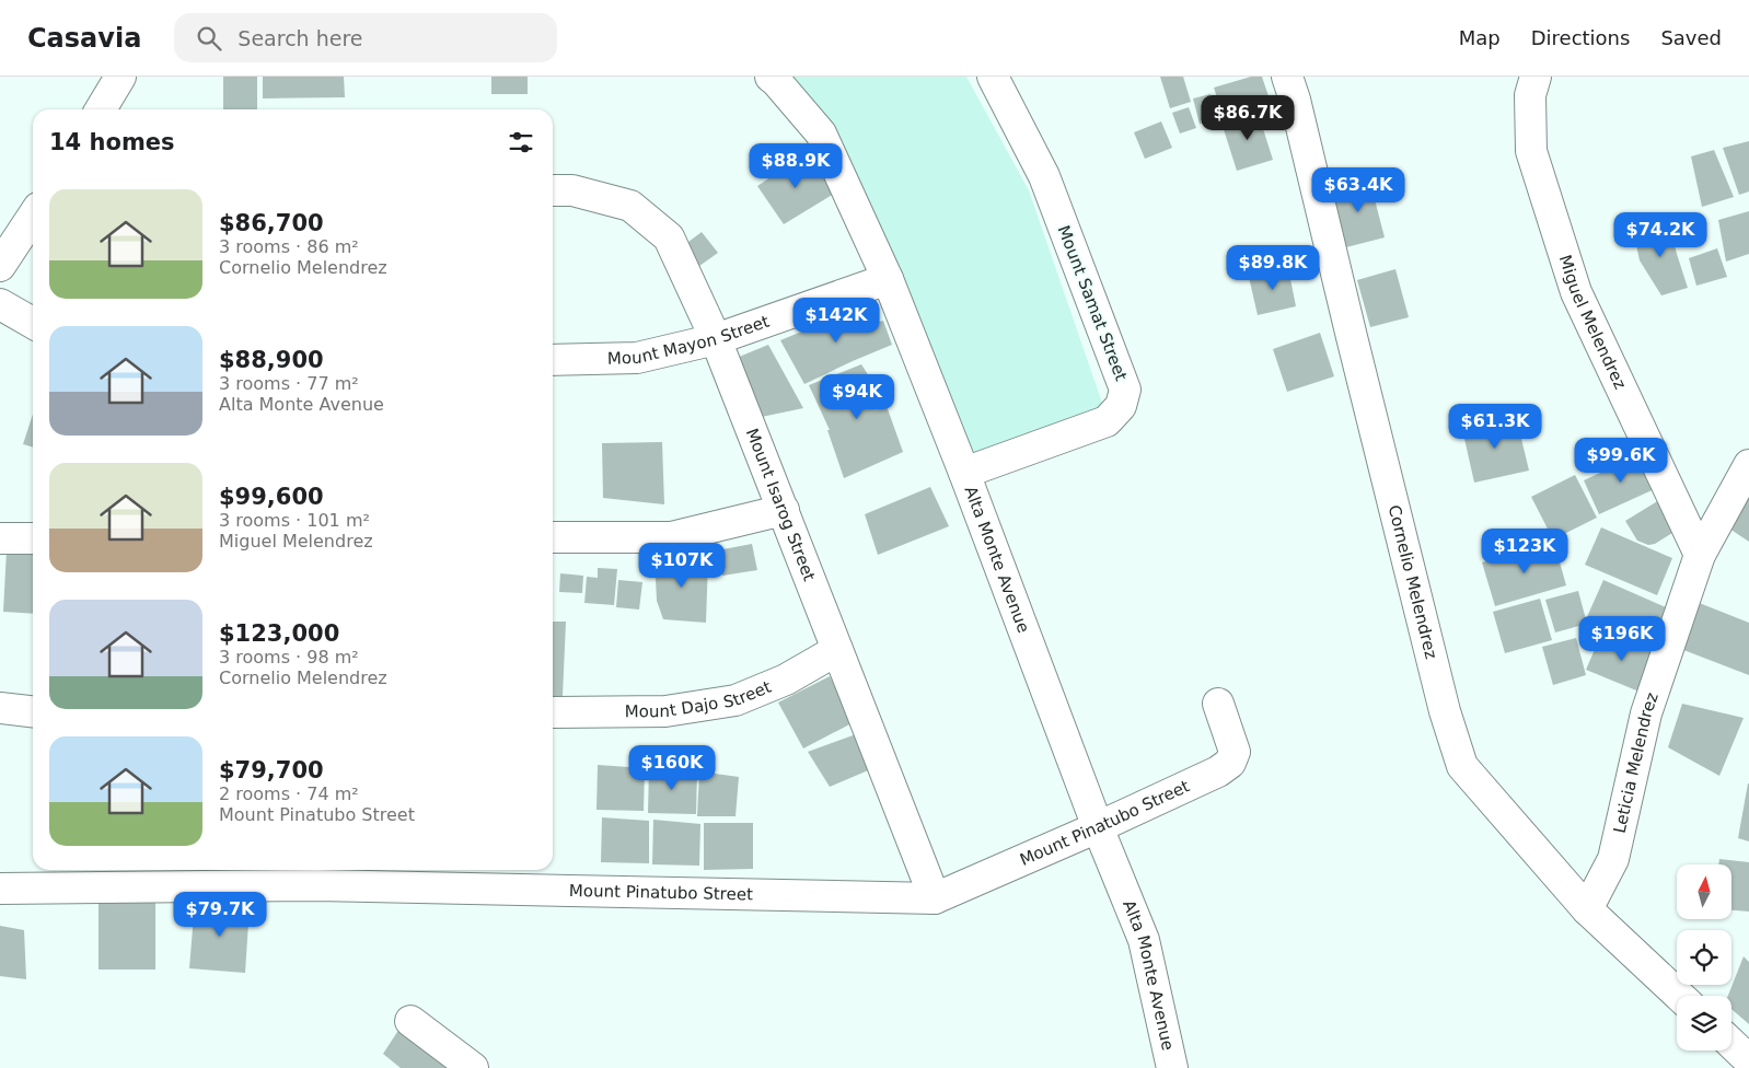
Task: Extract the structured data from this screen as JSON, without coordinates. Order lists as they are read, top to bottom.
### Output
{
  "streets": {
    "street": [
      "Mount Samat Street",
      "Miguel Melendrez",
      "Mount Mayon Street",
      "Mount Isarog Street",
      "Alta Monte Avenue",
      "Cornelio Melendrez",
      "Mount Dajo Street",
      "Leticia Melendrez",
      "Mount Pinatubo Street"
    ]
  },
  "crossings": [
    ["Mount Samat Street", "Alta Monte Avenue"],
    ["Miguel Melendrez", "Leticia Melendrez"],
    ["Mount Mayon Street", "Mount Isarog Street"],
    ["Mount Mayon Street", "Alta Monte Avenue"],
    ["Mount Isarog Street", "Mount Dajo Street"],
    ["Mount Isarog Street", "Mount Pinatubo Street"],
    ["Alta Monte Avenue", "Mount Pinatubo Street"],
    ["Cornelio Melendrez", "Leticia Melendrez"]
  ],
  "north": "top",
  "page": {
    "header": "Casavia",
    "search": "Search here",
    "nav": ["Map", "Directions", "Saved"],
    "price": [
      "$86.7K",
      "$88.9K",
      "$63.4K",
      "$74.2K",
      "$89.8K",
      "$142K",
      "$94K",
      "$61.3K",
      "$99.6K",
      "$123K",
      "$107K",
      "$196K",
      "$160K",
      "$79.7K"
    ],
    "heading": "14 homes",
    "list": [
      {
        "name": "$86,700",
        "note": "3 rooms · 86 m² · Cornelio Melendrez"
      },
      {
        "name": "$88,900",
        "note": "3 rooms · 77 m² · Alta Monte Avenue"
      },
      {
        "name": "$99,600",
        "note": "3 rooms · 101 m² · Miguel Melendrez"
      },
      {
        "name": "$123,000",
        "note": "3 rooms · 98 m² · Cornelio Melendrez"
      },
      {
        "name": "$79,700",
        "note": "2 rooms · 74 m² · Mount Pinatubo Street"
      }
    ]
  }
}
